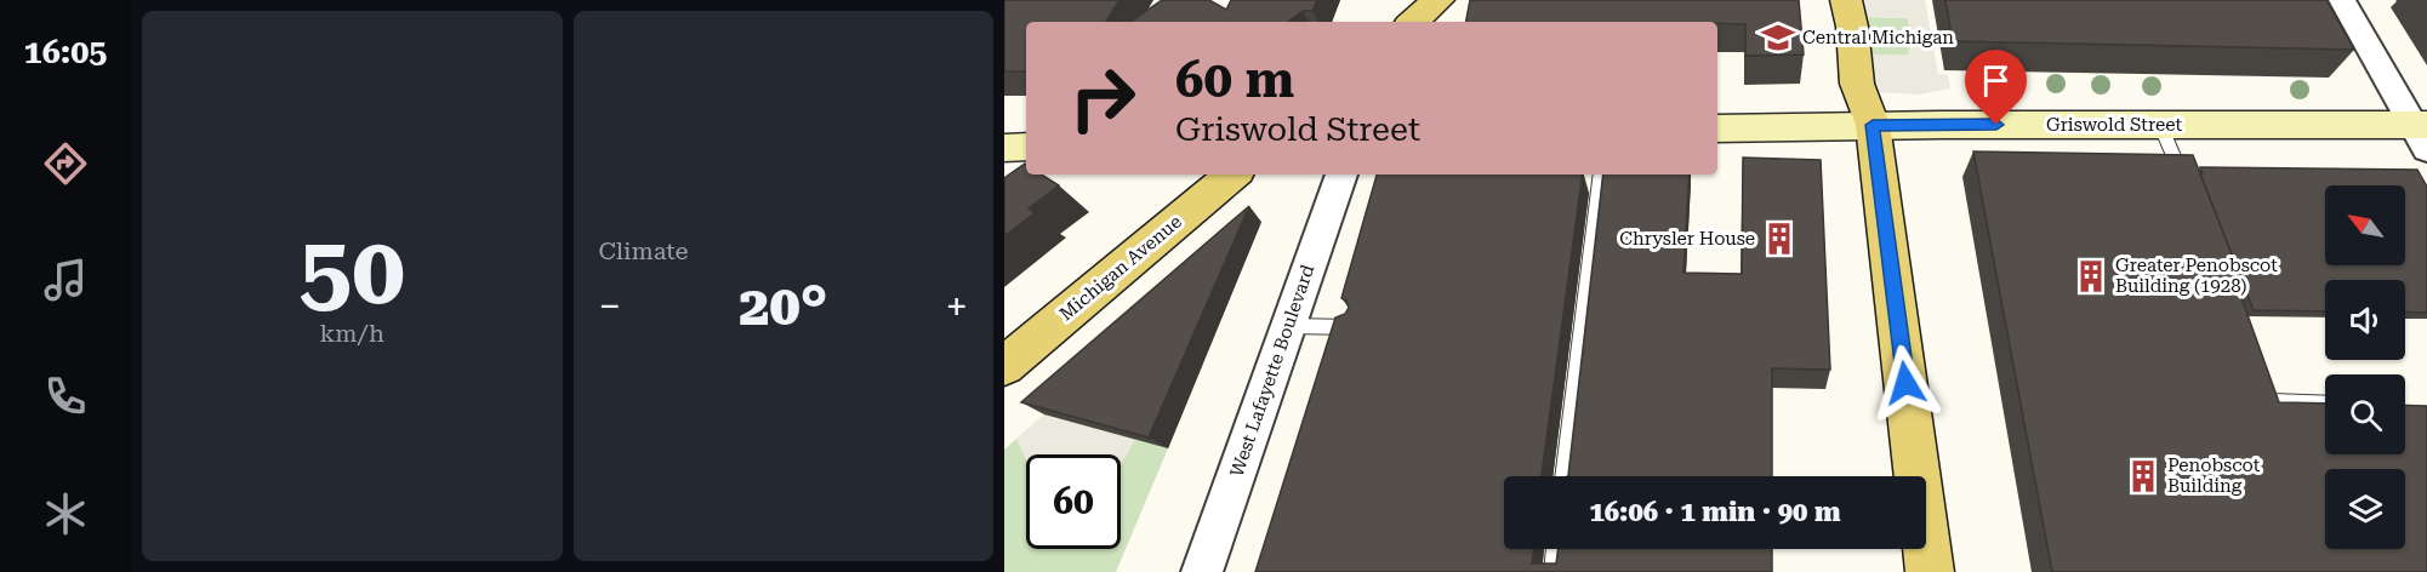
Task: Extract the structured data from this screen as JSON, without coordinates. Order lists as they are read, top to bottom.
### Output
{
  "streets": {
    "main road": ["Michigan Avenue"],
    "street": ["Griswold Street", "West Lafayette Boulevard"]
  },
  "places": {
    "school or university": ["Central Michigan"],
    "building": ["Chrysler House", "Greater Penobscot Building (1928)", "Penobscot Building"]
  },
  "north": "top left",
  "page": {
    "tabs": "16:05",
    "tile": [
      ["50", "km/h"],
      "Climate"
    ],
    "turn": ["60 m", "Griswold Street"],
    "heat": ["−", "20°", "+"],
    "limit": "60",
    "trip": "16:06 · 1 min · 90 m"
  }
}
